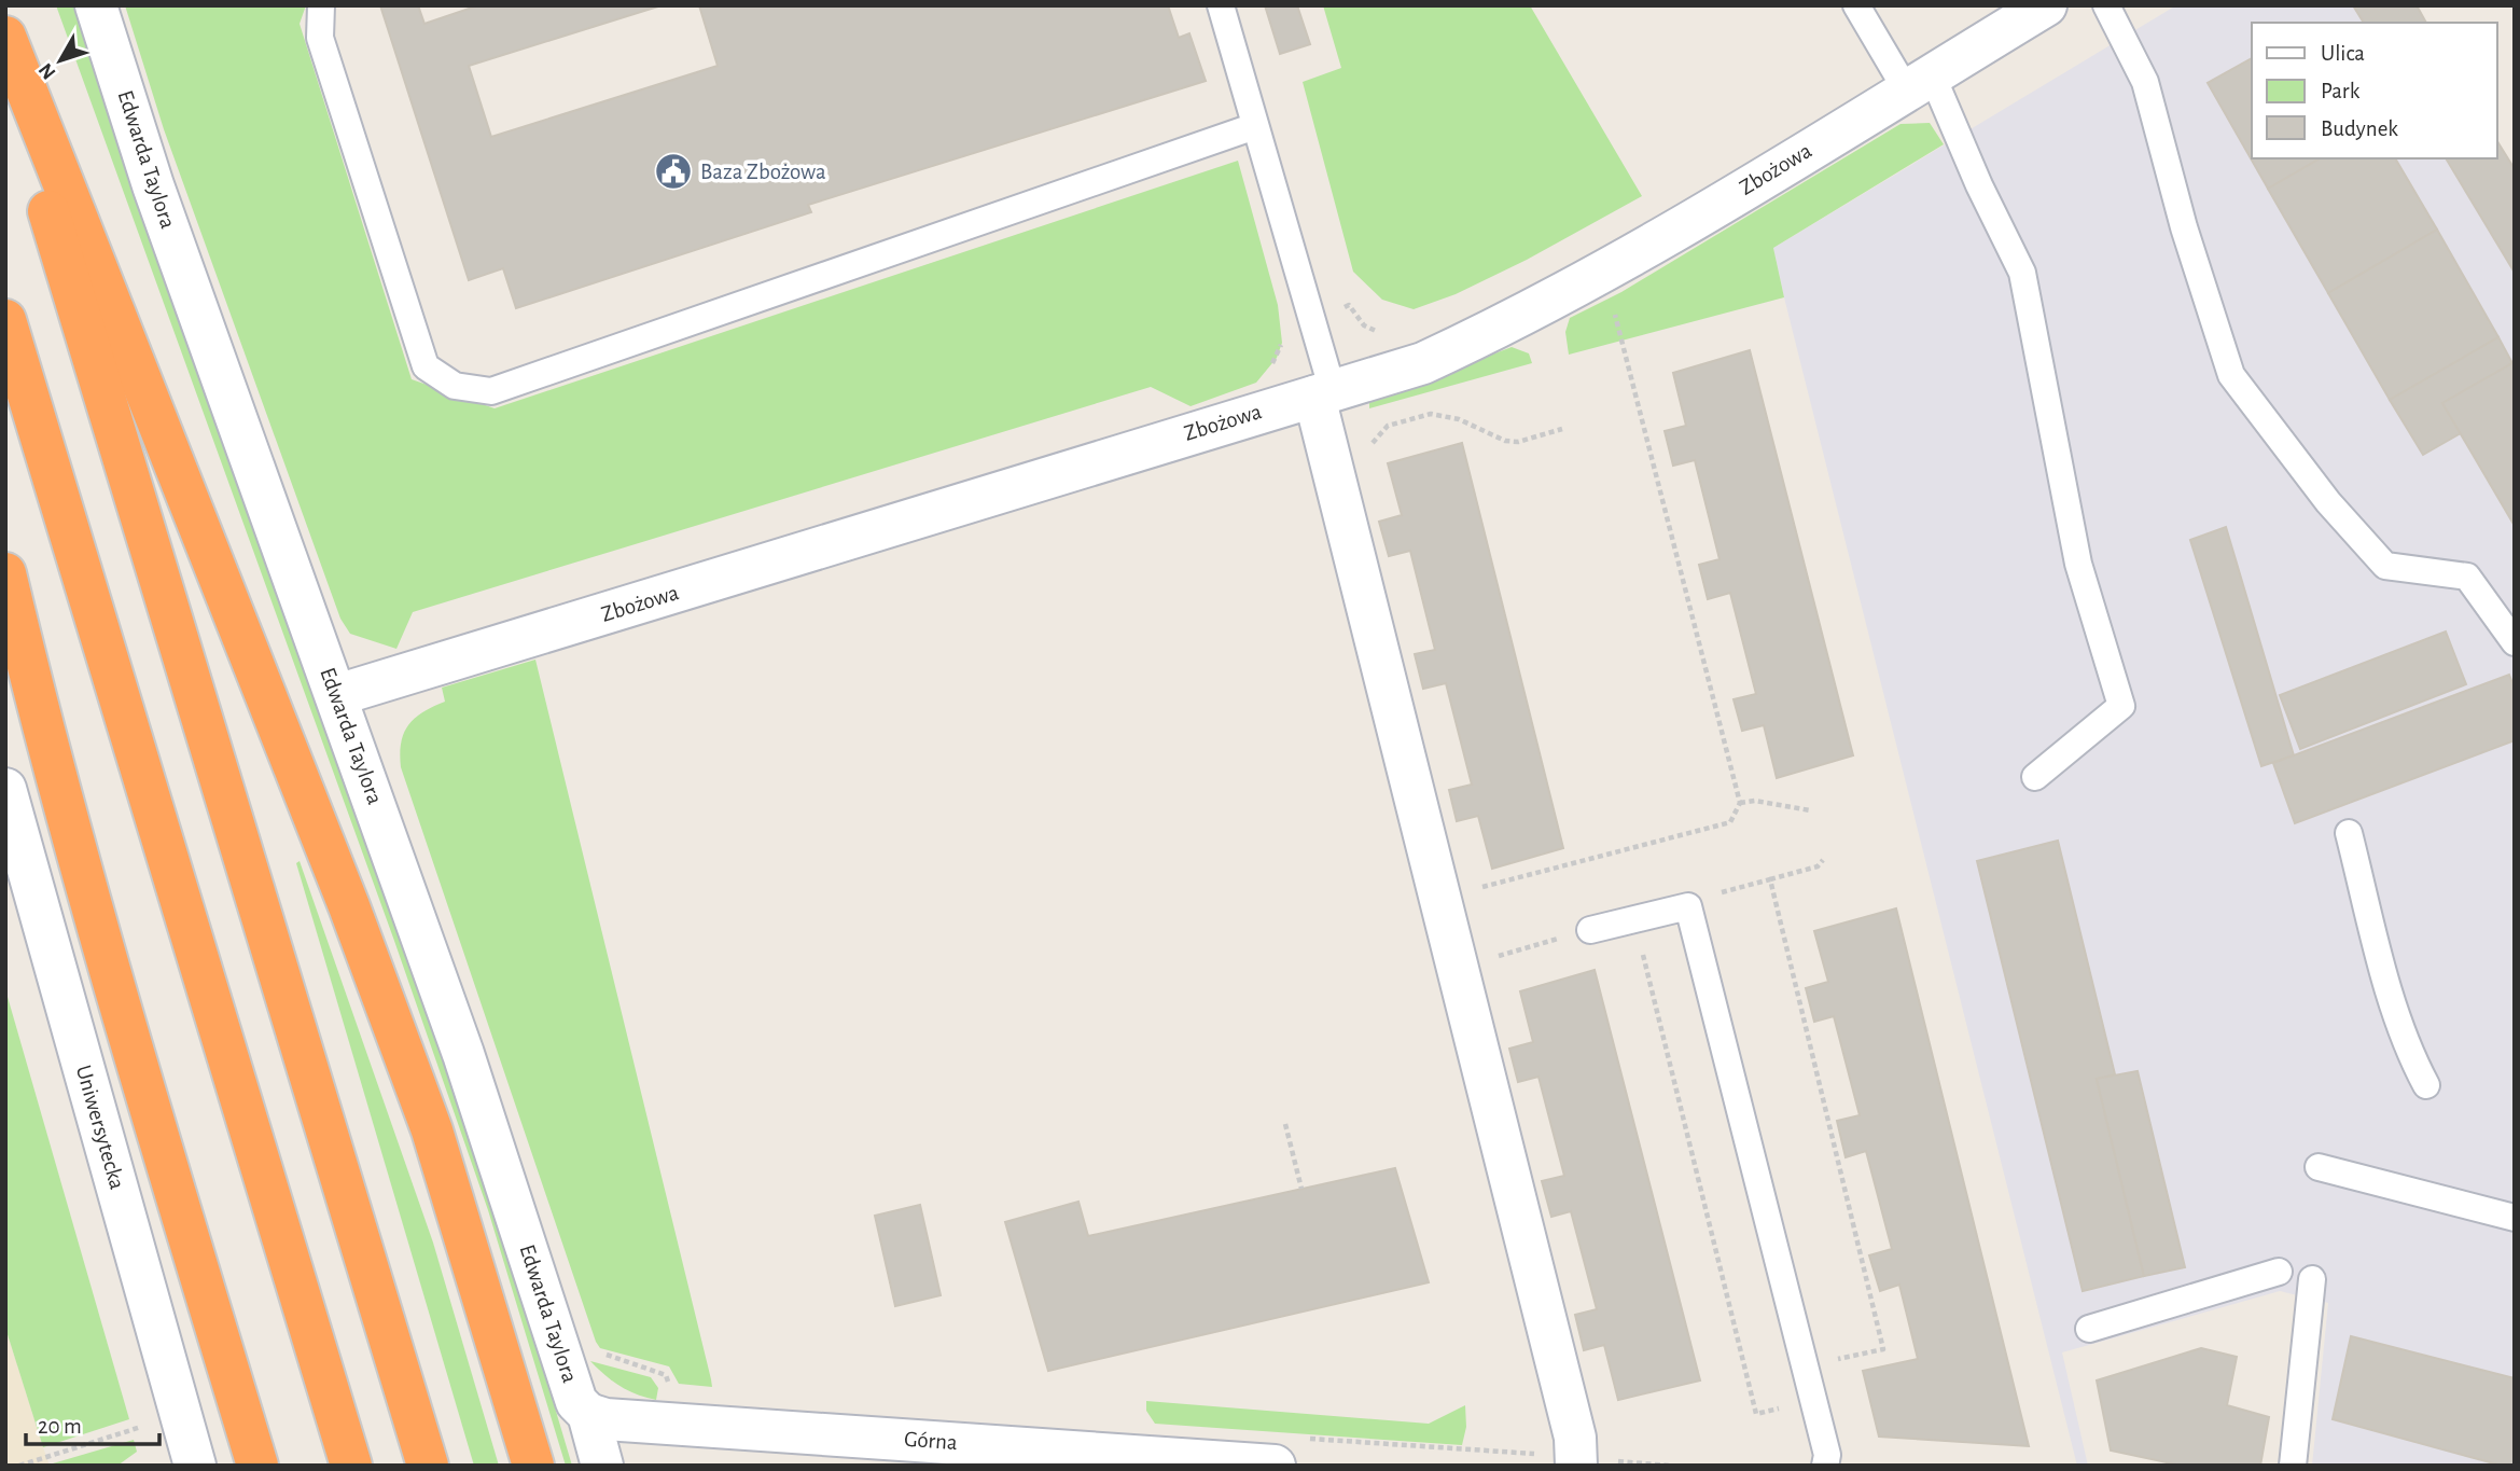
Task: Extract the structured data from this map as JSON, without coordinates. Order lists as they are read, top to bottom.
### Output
{
  "streets": {
    "street": [
      "Edwarda Taylora",
      "Zbożowa",
      "Uniwersytecka",
      "Górna"
    ]
  },
  "crossings": [
    ["Edwarda Taylora", "Zbożowa"],
    ["Edwarda Taylora", "Górna"]
  ],
  "places": {
    "public building": ["Baza Zbożowa"]
  },
  "legend": ["Ulica", "Park", "Budynek"],
  "scale_bar": "20 m",
  "north": "bottom left"
}
